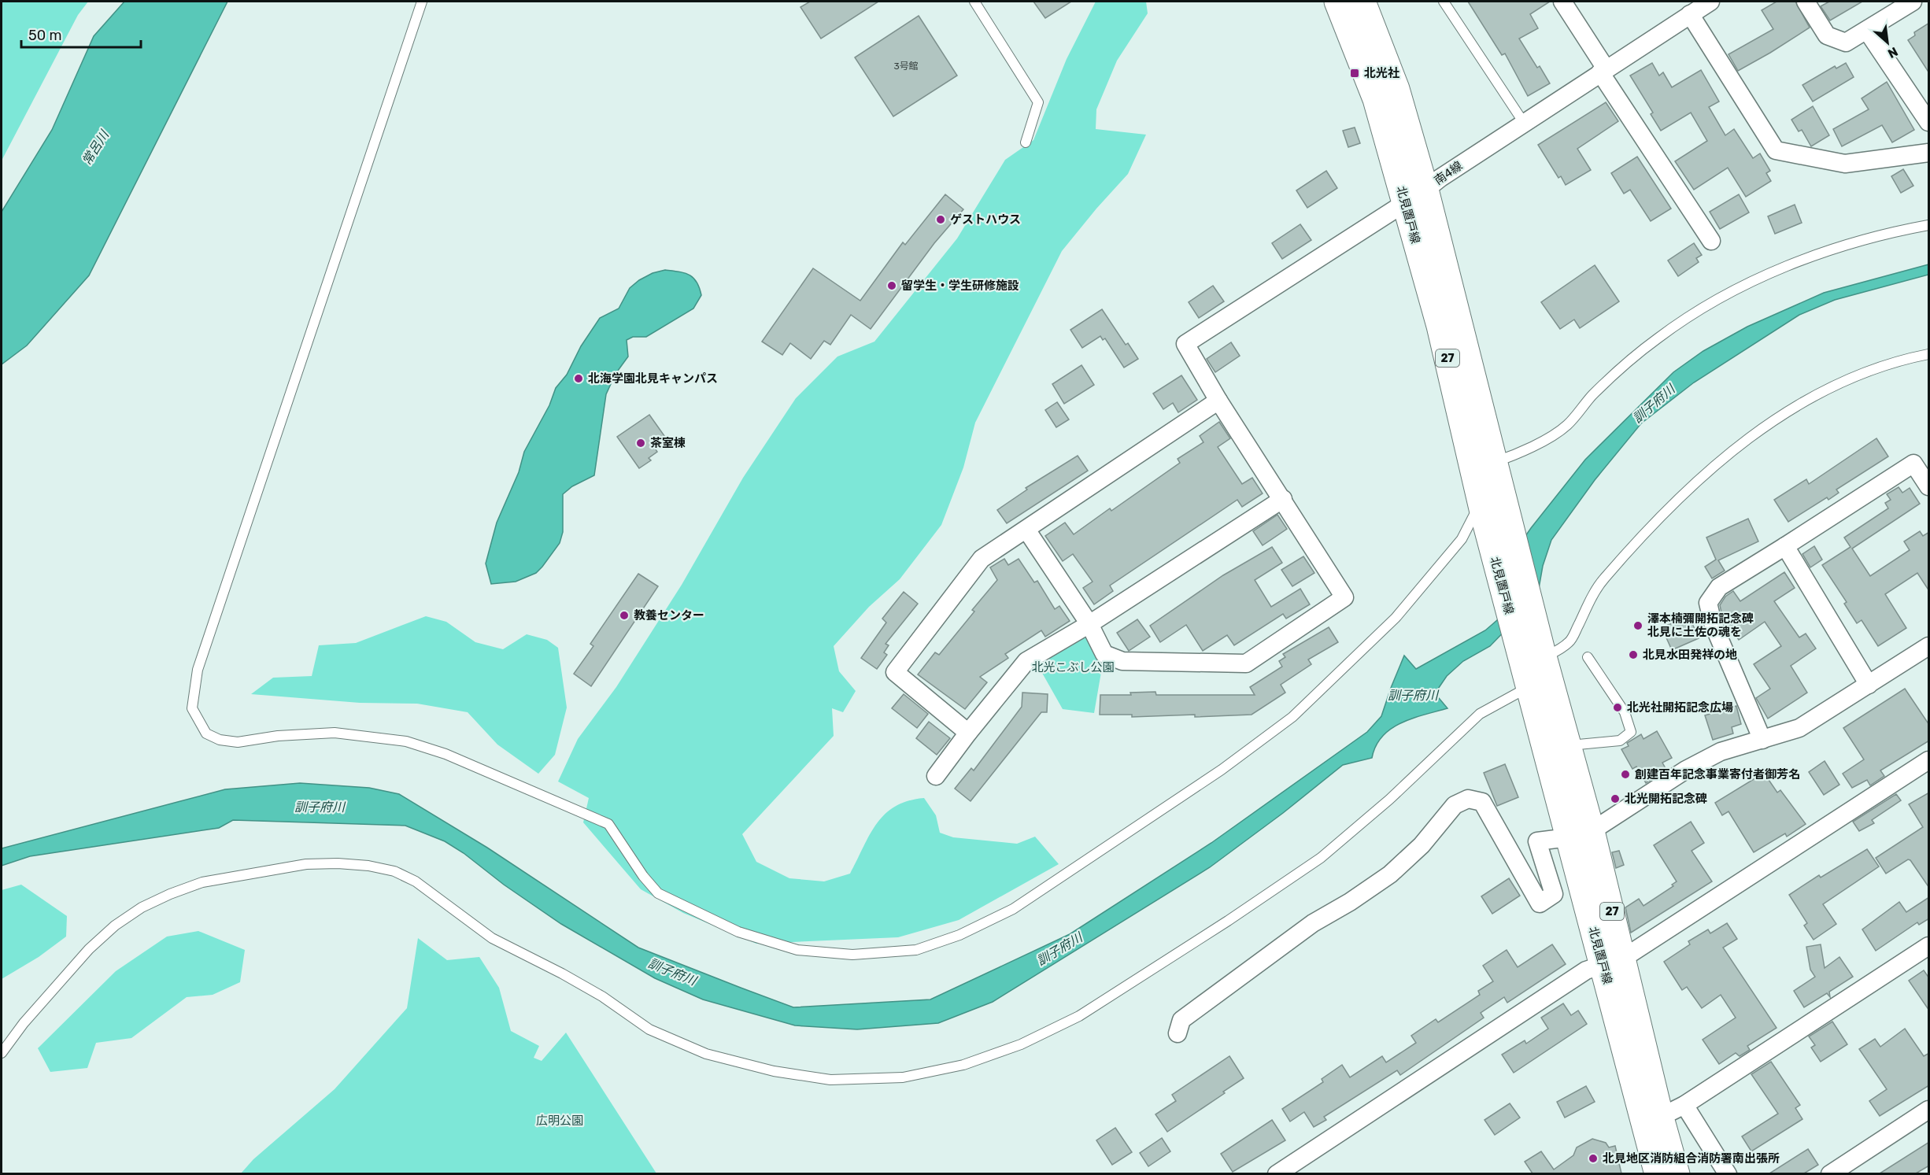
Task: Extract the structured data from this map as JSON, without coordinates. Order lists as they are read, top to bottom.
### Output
{
  "streets": {
    "main road": ["北見置戸線", "27"],
    "street": ["南4線"]
  },
  "crossings": [
    ["南4線", "北見置戸線"]
  ],
  "water": ["常呂川", "訓子府川"],
  "parks": ["北光こぶし公園", "広明公園"],
  "places": {
    "transit": ["北光社"],
    "other": [
      "ゲストハウス",
      "留学生・学生研修施設",
      "北海学園北見キャンパス",
      "茶室棟",
      "教養センター",
      "澤本楠彌開拓記念碑 北見に土佐の魂を",
      "北見水田発祥の地",
      "北光社開拓記念広場",
      "創建百年記念事業寄付者御芳名",
      "北光開拓記念碑",
      "北見地区消防組合消防署南出張所"
    ]
  },
  "house_numbers": ["3号館"],
  "scale_bar": "50 m",
  "north": "bottom right"
}
